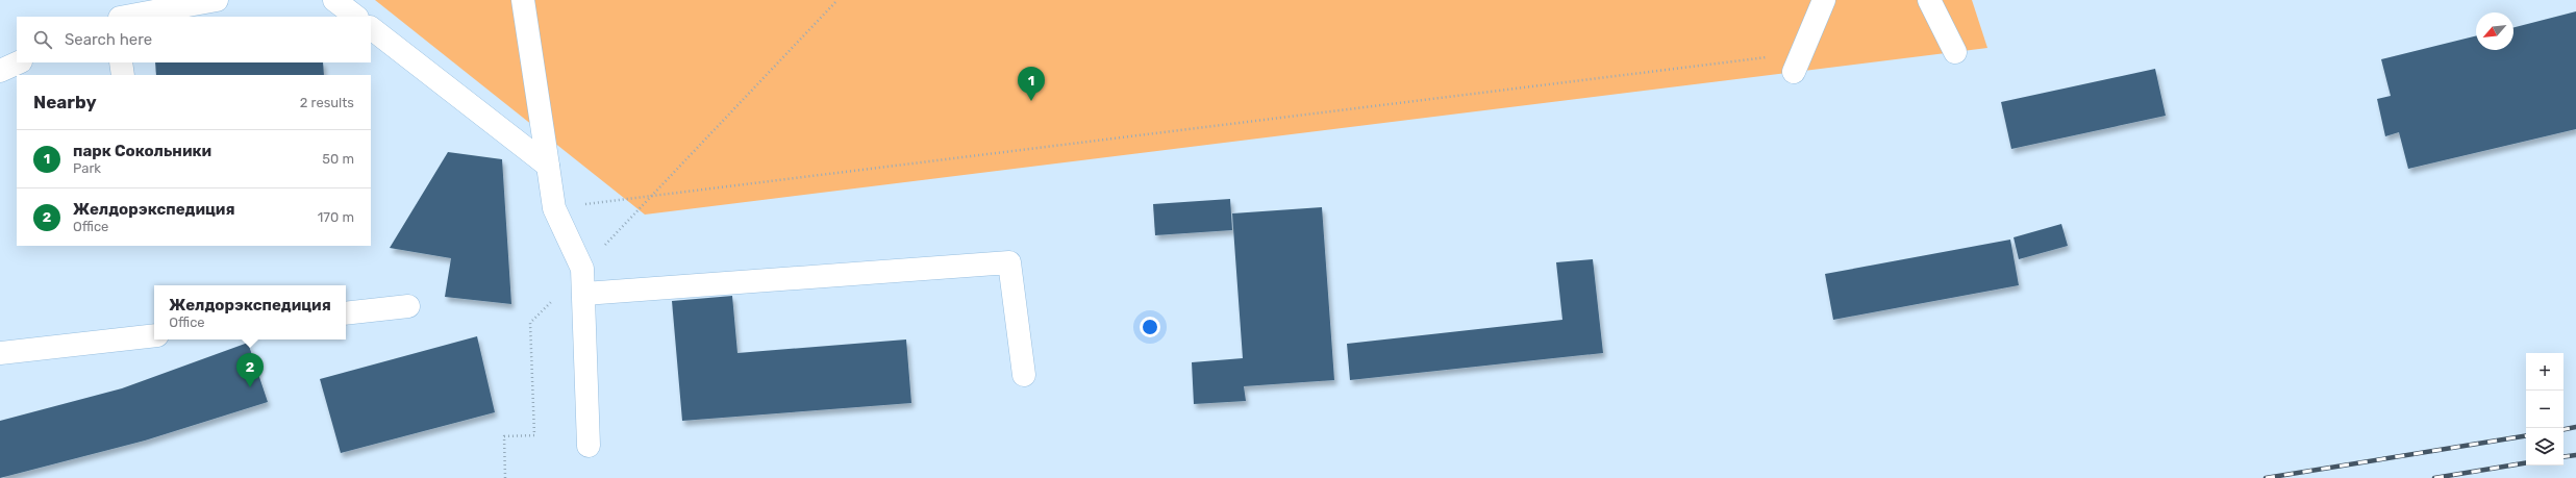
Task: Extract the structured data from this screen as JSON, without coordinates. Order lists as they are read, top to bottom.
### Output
{
  "north": "bottom left",
  "page": {
    "search": "Search here",
    "pins": ["1", "2"],
    "heading": ["Nearby", "2 results"],
    "list": [
      {
        "mark": "1",
        "name": "парк Сокольники",
        "note": "Park",
        "value": "50 m"
      },
      {
        "mark": "2",
        "name": "Желдорэкспедиция",
        "note": "Office",
        "value": "170 m"
      }
    ],
    "popup": ["Желдорэкспедиция", "Office"],
    "map_buttons": ["+", "−"]
  }
}
